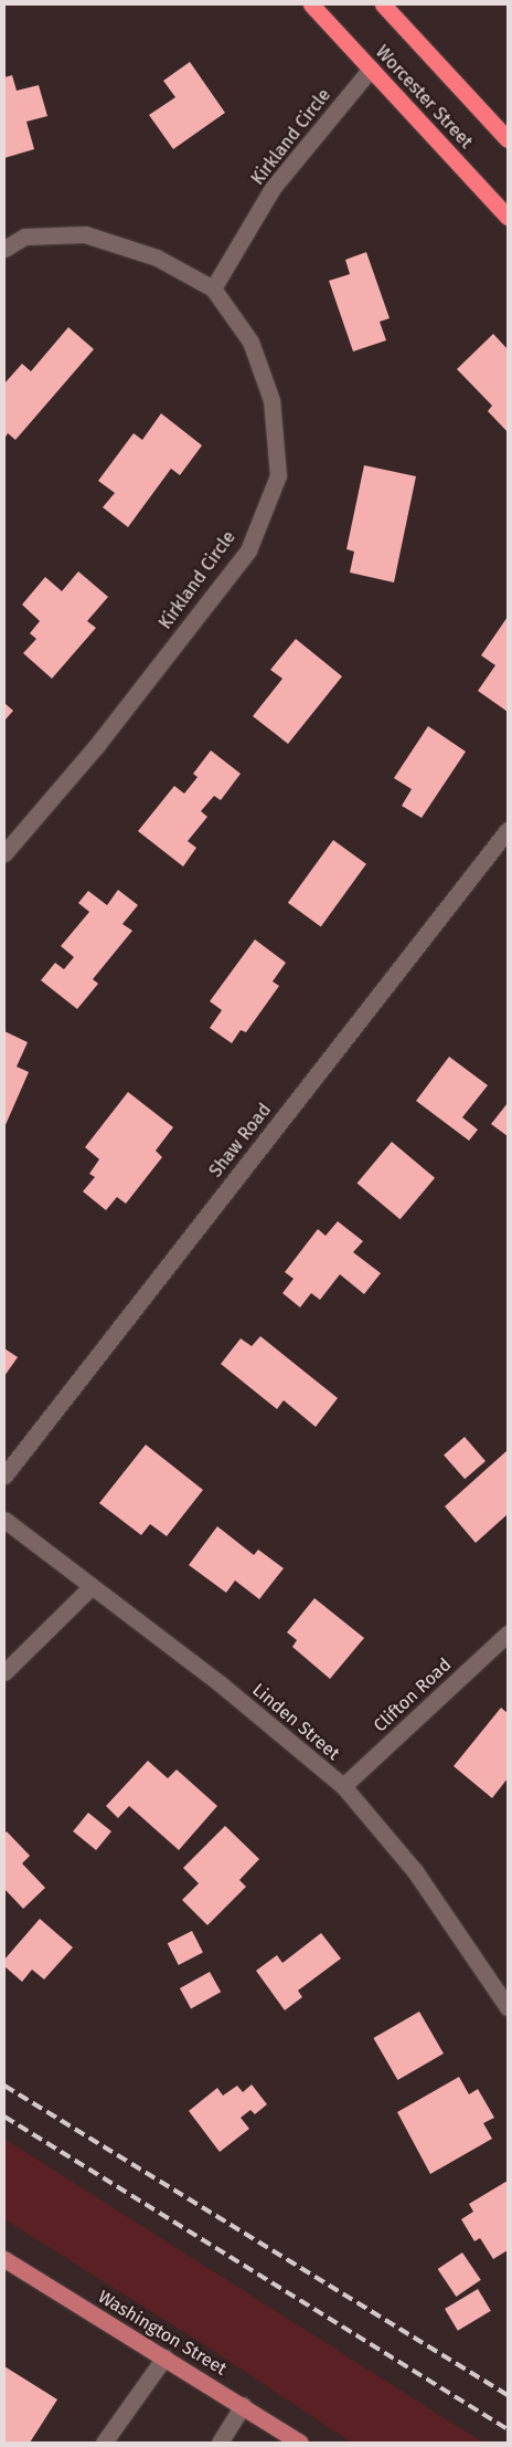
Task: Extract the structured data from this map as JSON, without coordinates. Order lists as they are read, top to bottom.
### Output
{
  "streets": {
    "highway": ["Worcester Street"],
    "main road": ["Washington Street"],
    "street": [
      "Kirkland Circle",
      "Shaw Road",
      "Clifton Road",
      "Linden Street"
    ]
  },
  "crossings": [
    ["Worcester Street", "Kirkland Circle"],
    ["Clifton Road", "Linden Street"]
  ]
}
